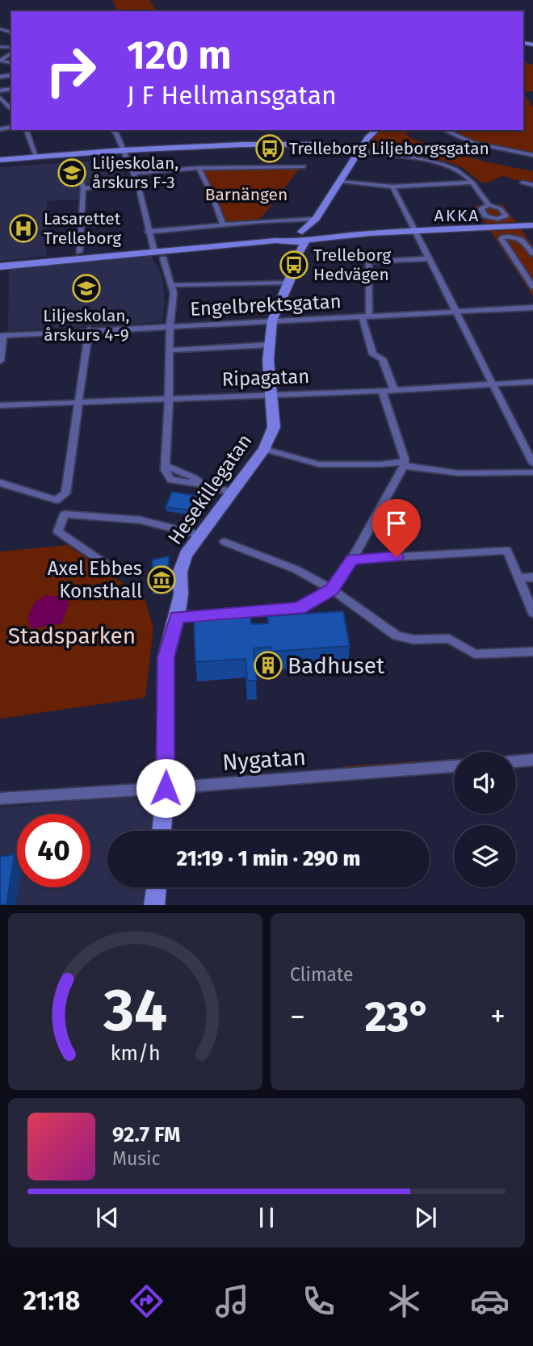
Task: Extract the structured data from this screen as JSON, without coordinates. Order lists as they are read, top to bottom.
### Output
{
  "streets": {
    "street": [
      "Engelbrektsgatan",
      "Ripagatan",
      "Hesekillegatan",
      "Nygatan"
    ]
  },
  "crossings": [
    ["Engelbrektsgatan", "Hesekillegatan"],
    ["Ripagatan", "Hesekillegatan"],
    ["Hesekillegatan", "Nygatan"]
  ],
  "districts": ["AKKA"],
  "parks": ["Barnängen", "Stadsparken"],
  "places": {
    "bus stop": ["Trelleborg Liljeborgsgatan", "Trelleborg Hedvägen"],
    "school or university": ["Liljeskolan, årskurs F-3", "Liljeskolan, årskurs 4-9"],
    "hospital": ["Lasarettet Trelleborg"],
    "museum": ["Axel Ebbes Konsthall"],
    "building": ["Badhuset"]
  },
  "page": {
    "turn": ["120 m", "J F Hellmansgatan"],
    "limit": "40",
    "trip": "21:19 · 1 min · 290 m",
    "tile": "Climate",
    "heat": ["−", "23°", "+"],
    "song": ["92.7 FM", "Music"],
    "tabs": "21:18",
    "gauge": ["34", "km/h"]
  }
}
